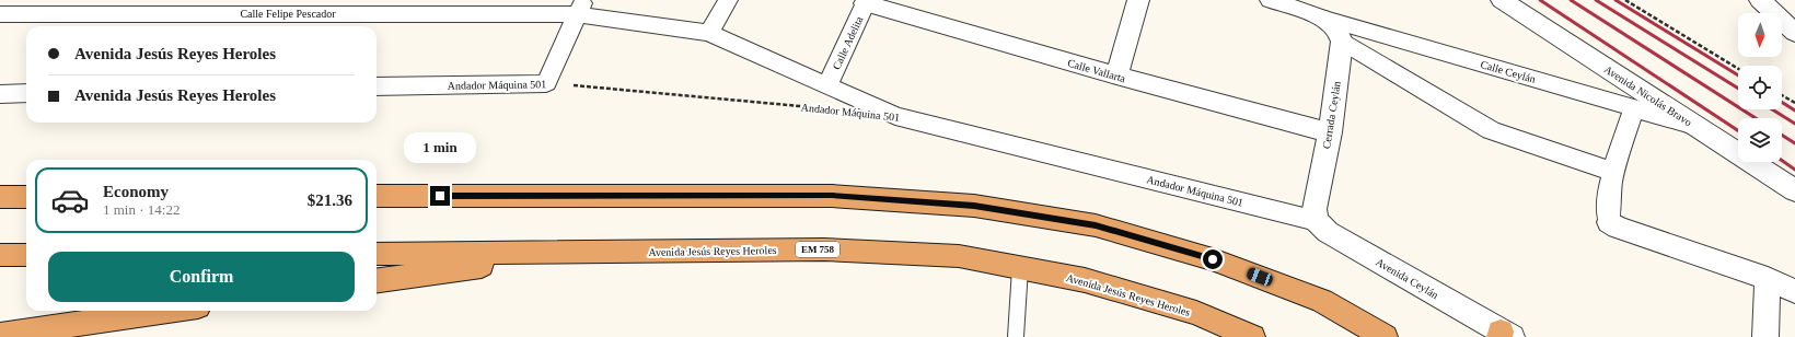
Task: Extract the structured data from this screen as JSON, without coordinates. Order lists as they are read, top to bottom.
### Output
{
  "streets": {
    "highway": ["EM 758", "Avenida Jesús Reyes Heroles"],
    "street": [
      "Calle Felipe Pescador",
      "Calle Adelita",
      "Calle Vallarta",
      "Calle Ceylán",
      "Andador Máquina 501",
      "Avenida Nicolás Bravo",
      "Cerrada Ceylán",
      "Avenida Ceylán"
    ]
  },
  "crossings": [
    ["Calle Felipe Pescador", "Andador Máquina 501"],
    ["Calle Adelita", "Calle Vallarta"],
    ["Calle Adelita", "Andador Máquina 501"],
    ["Calle Vallarta", "Cerrada Ceylán"],
    ["Calle Ceylán", "Avenida Nicolás Bravo"],
    ["Andador Máquina 501", "Cerrada Ceylán"],
    ["Andador Máquina 501", "Avenida Ceylán"],
    ["Cerrada Ceylán", "Avenida Ceylán"]
  ],
  "north": "bottom",
  "page": {
    "banner": ["Avenida Jesús Reyes Heroles", "Avenida Jesús Reyes Heroles"],
    "bubble": "1 min",
    "list": [
      {
        "name": "Economy",
        "note": "1 min · 14:22",
        "value": "$21.36"
      }
    ],
    "buttons": "Confirm"
  }
}
